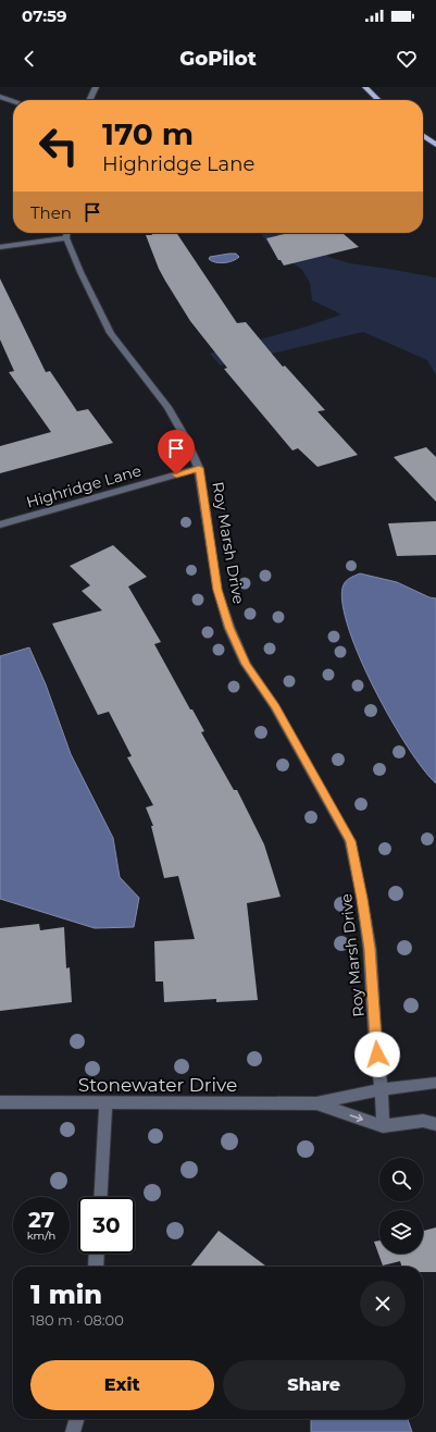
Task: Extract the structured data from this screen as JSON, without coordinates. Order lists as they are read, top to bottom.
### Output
{
  "streets": {
    "street": ["Highridge Lane", "Roy Marsh Drive", "Stonewater Drive"]
  },
  "crossings": [
    ["Highridge Lane", "Roy Marsh Drive"],
    ["Roy Marsh Drive", "Stonewater Drive"]
  ],
  "page": {
    "status": "07:59",
    "header": "GoPilot",
    "turn": ["170 m", "Highridge Lane"],
    "then": "Then",
    "speed": "27 km/h",
    "limit": "30",
    "heading": ["1 min", "180 m · 08:00"],
    "buttons": ["Exit", "Share"]
  }
}
